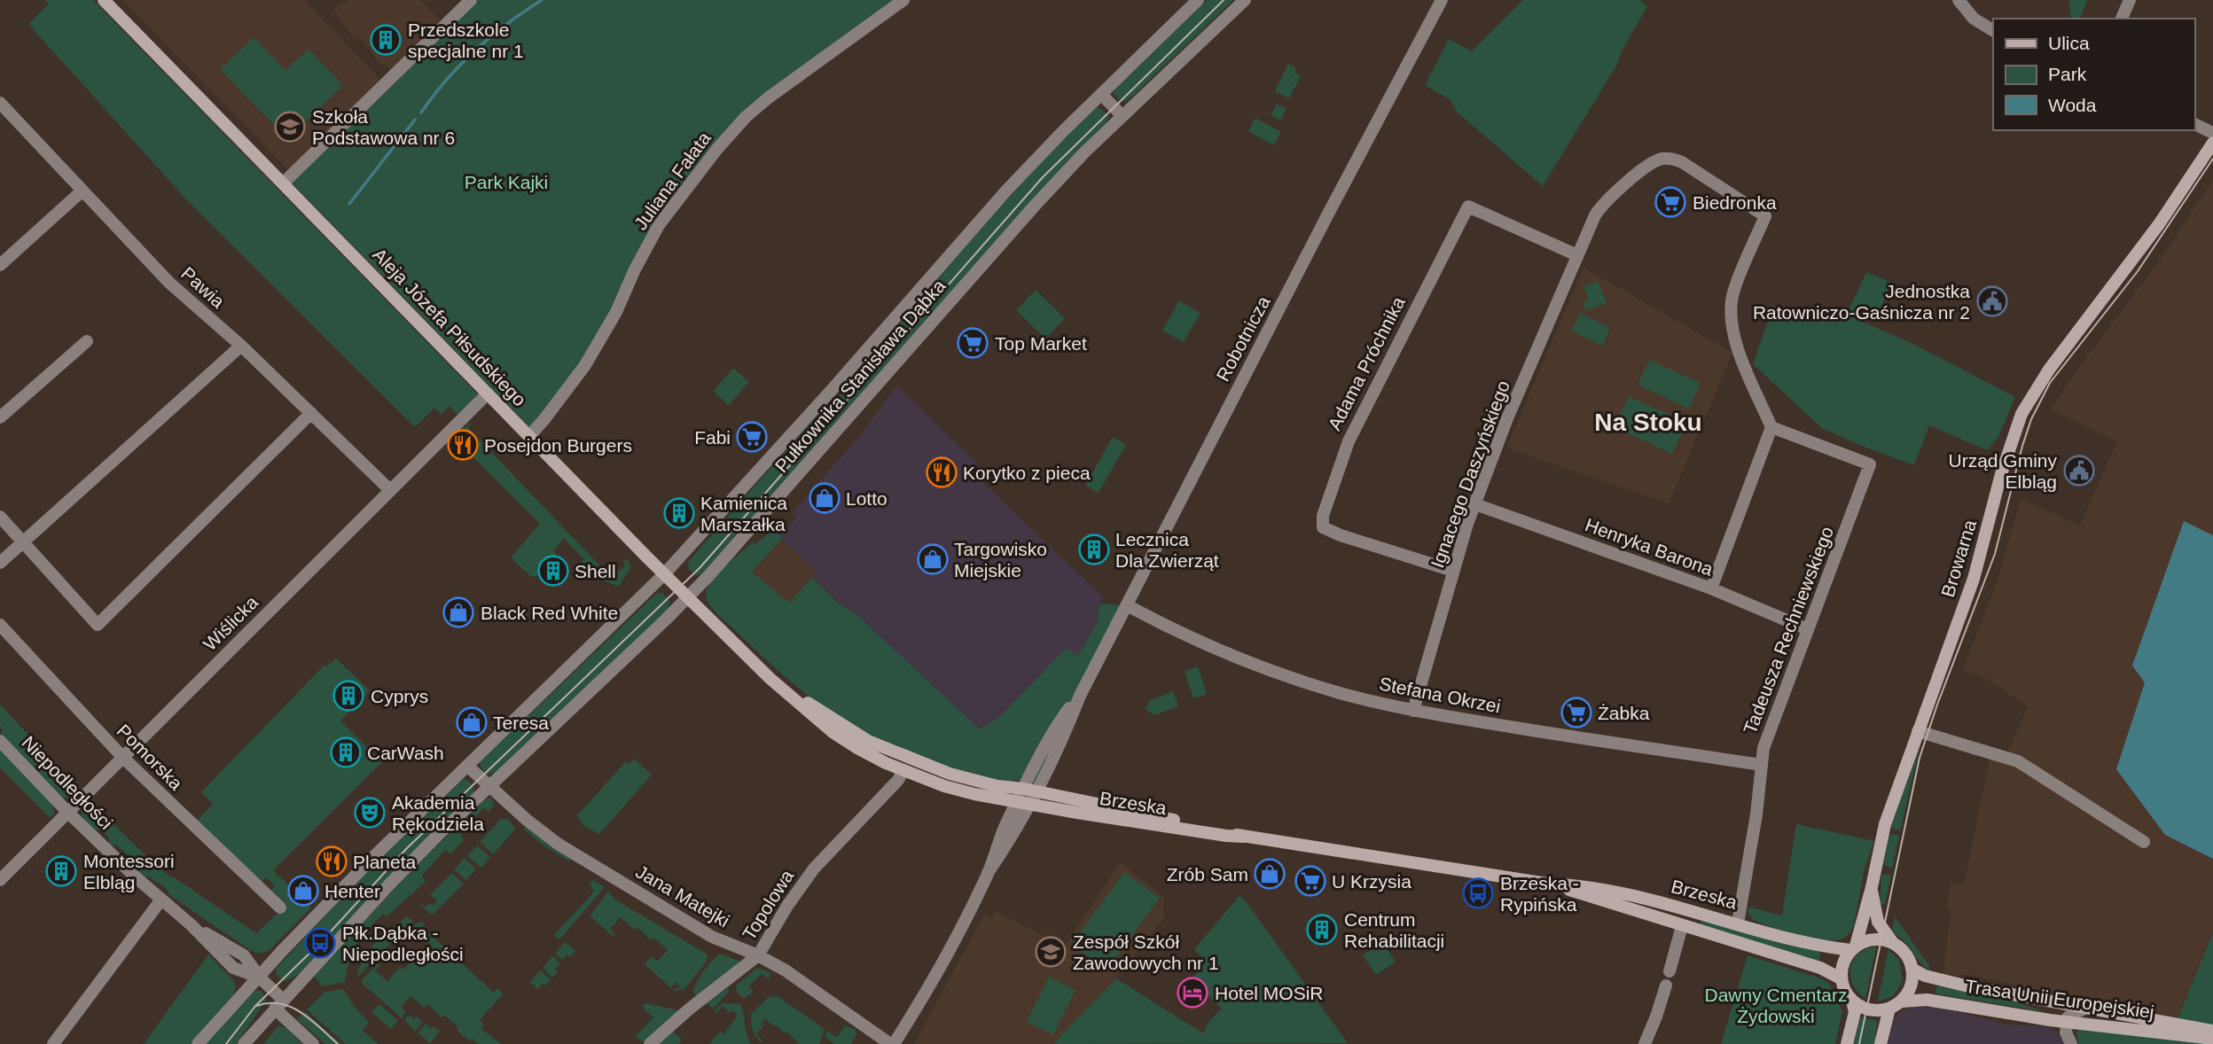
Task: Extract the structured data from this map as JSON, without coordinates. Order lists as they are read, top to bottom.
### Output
{
  "streets": {
    "main road": [
      "Aleja Józefa Piłsudskiego",
      "Browarna",
      "Brzeska",
      "Trasa Unii Europejskiej"
    ],
    "street": [
      "Juliana Fałata",
      "Pawia",
      "Robotnicza",
      "Adama Próchnika",
      "Pułkownika Stanisława Dąbka",
      "Ignacego Daszyńskiego",
      "Henryka Barona",
      "Wiślicka",
      "Tadeusza Rechniewskiego",
      "Stefana Okrzei",
      "Pomorska",
      "Niepodległości",
      "Jana Matejki",
      "Topolowa"
    ]
  },
  "crossings": [
    ["Juliana Fałata", "Aleja Józefa Piłsudskiego"],
    ["Pawia", "Wiślicka"],
    ["Aleja Józefa Piłsudskiego", "Robotnicza"],
    ["Aleja Józefa Piłsudskiego", "Pułkownika Stanisława Dąbka"],
    ["Aleja Józefa Piłsudskiego", "Wiślicka"],
    ["Aleja Józefa Piłsudskiego", "Brzeska"],
    ["Aleja Józefa Piłsudskiego", "Topolowa"],
    ["Robotnicza", "Stefana Okrzei"],
    ["Robotnicza", "Brzeska"],
    ["Robotnicza", "Jana Matejki"],
    ["Adama Próchnika", "Ignacego Daszyńskiego"],
    ["Pułkownika Stanisława Dąbka", "Niepodległości"],
    ["Pułkownika Stanisława Dąbka", "Jana Matejki"],
    ["Ignacego Daszyńskiego", "Henryka Barona"],
    ["Ignacego Daszyńskiego", "Tadeusza Rechniewskiego"],
    ["Ignacego Daszyńskiego", "Stefana Okrzei"],
    ["Henryka Barona", "Tadeusza Rechniewskiego"],
    ["Browarna", "Brzeska"],
    ["Browarna", "Trasa Unii Europejskiej"],
    ["Wiślicka", "Pomorska"],
    ["Wiślicka", "Niepodległości"],
    ["Tadeusza Rechniewskiego", "Stefana Okrzei"],
    ["Tadeusza Rechniewskiego", "Brzeska"],
    ["Brzeska", "Trasa Unii Europejskiej"],
    ["Jana Matejki", "Topolowa"]
  ],
  "districts": ["Na Stoku"],
  "parks": ["Park Kajki", "Dawny Cmentarz Żydowski"],
  "places": {
    "building": [
      "Przedszkole specjalne nr 1",
      "Kamienica Marszałka",
      "Lecznica Dla Zwierząt",
      "Shell",
      "Cyprys",
      "CarWash",
      "Montessori Elbląg",
      "Centrum Rehabilitacji"
    ],
    "school or university": ["Szkoła Podstawowa nr 6", "Zespół Szkół Zawodowych nr 1"],
    "supermarket": [
      "Biedronka",
      "Top Market",
      "Fabi",
      "Żabka",
      "U Krzysia"
    ],
    "public building": ["Jednostka Ratowniczo-Gaśnicza nr 2", "Urząd Gminy Elbląg"],
    "restaurant": ["Posejdon Burgers", "Korytko z pieca", "Planeta"],
    "shop": [
      "Lotto",
      "Targowisko Miejskie",
      "Black Red White",
      "Teresa",
      "Zrób Sam",
      "Henter"
    ],
    "theatre": ["Akademia Rękodziela"],
    "bus stop": ["Brzeska - Rypińska", "Płk.Dąbka - Niepodległości"],
    "hotel": ["Hotel MOSiR"]
  },
  "legend": ["Ulica", "Park", "Woda"]
}
